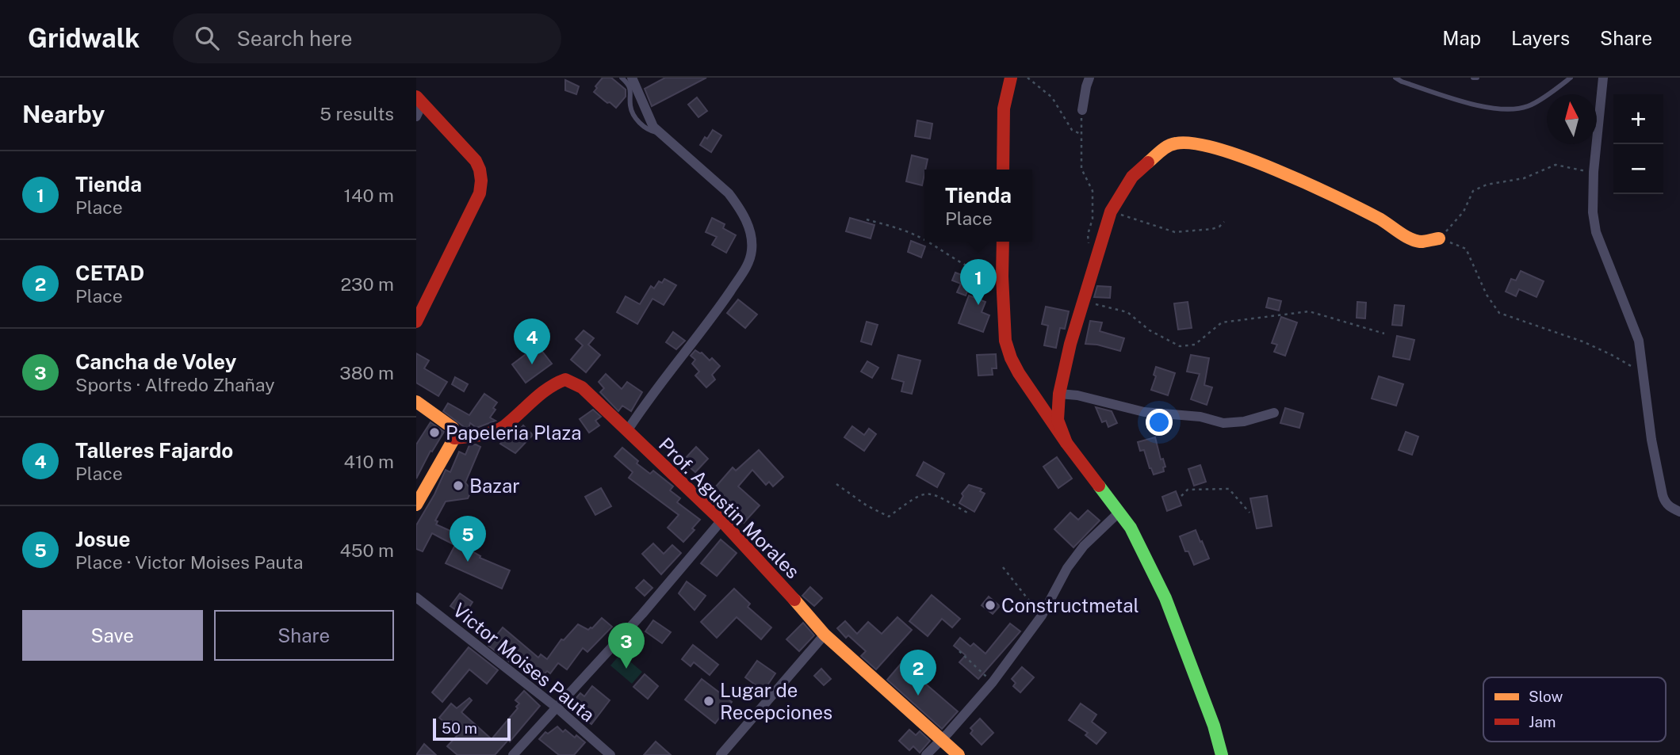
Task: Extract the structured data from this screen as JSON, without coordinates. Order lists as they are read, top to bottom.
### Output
{
  "streets": {
    "street": ["Prof. Agustin Morales", "Victor Moises Pauta"]
  },
  "places": [
    "Papeleria Plaza",
    "Bazar",
    "Constructmetal",
    "Lugar de Recepciones"
  ],
  "legend": ["Slow", "Jam"],
  "scale_bar": "50 m",
  "north": "top",
  "page": {
    "header": "Gridwalk",
    "search": "Search here",
    "nav": ["Map", "Layers", "Share"],
    "heading": ["Nearby", "5 results"],
    "map_buttons": ["+", "−"],
    "list": [
      {
        "mark": "1",
        "name": "Tienda",
        "note": "Place",
        "value": "140 m"
      },
      {
        "mark": "2",
        "name": "CETAD",
        "note": "Place",
        "value": "230 m"
      },
      {
        "mark": "3",
        "name": "Cancha de Voley",
        "note": "Sports · Alfredo Zhañay",
        "value": "380 m"
      },
      {
        "mark": "4",
        "name": "Talleres Fajardo",
        "note": "Place",
        "value": "410 m"
      },
      {
        "mark": "5",
        "name": "Josue",
        "note": "Place · Victor Moises Pauta",
        "value": "450 m"
      }
    ],
    "popup": ["Tienda", "Place"],
    "pins": [
      "1",
      "4",
      "5",
      "3",
      "2"
    ],
    "buttons": ["Save", "Share"],
    "scale": "50 m"
  }
}
